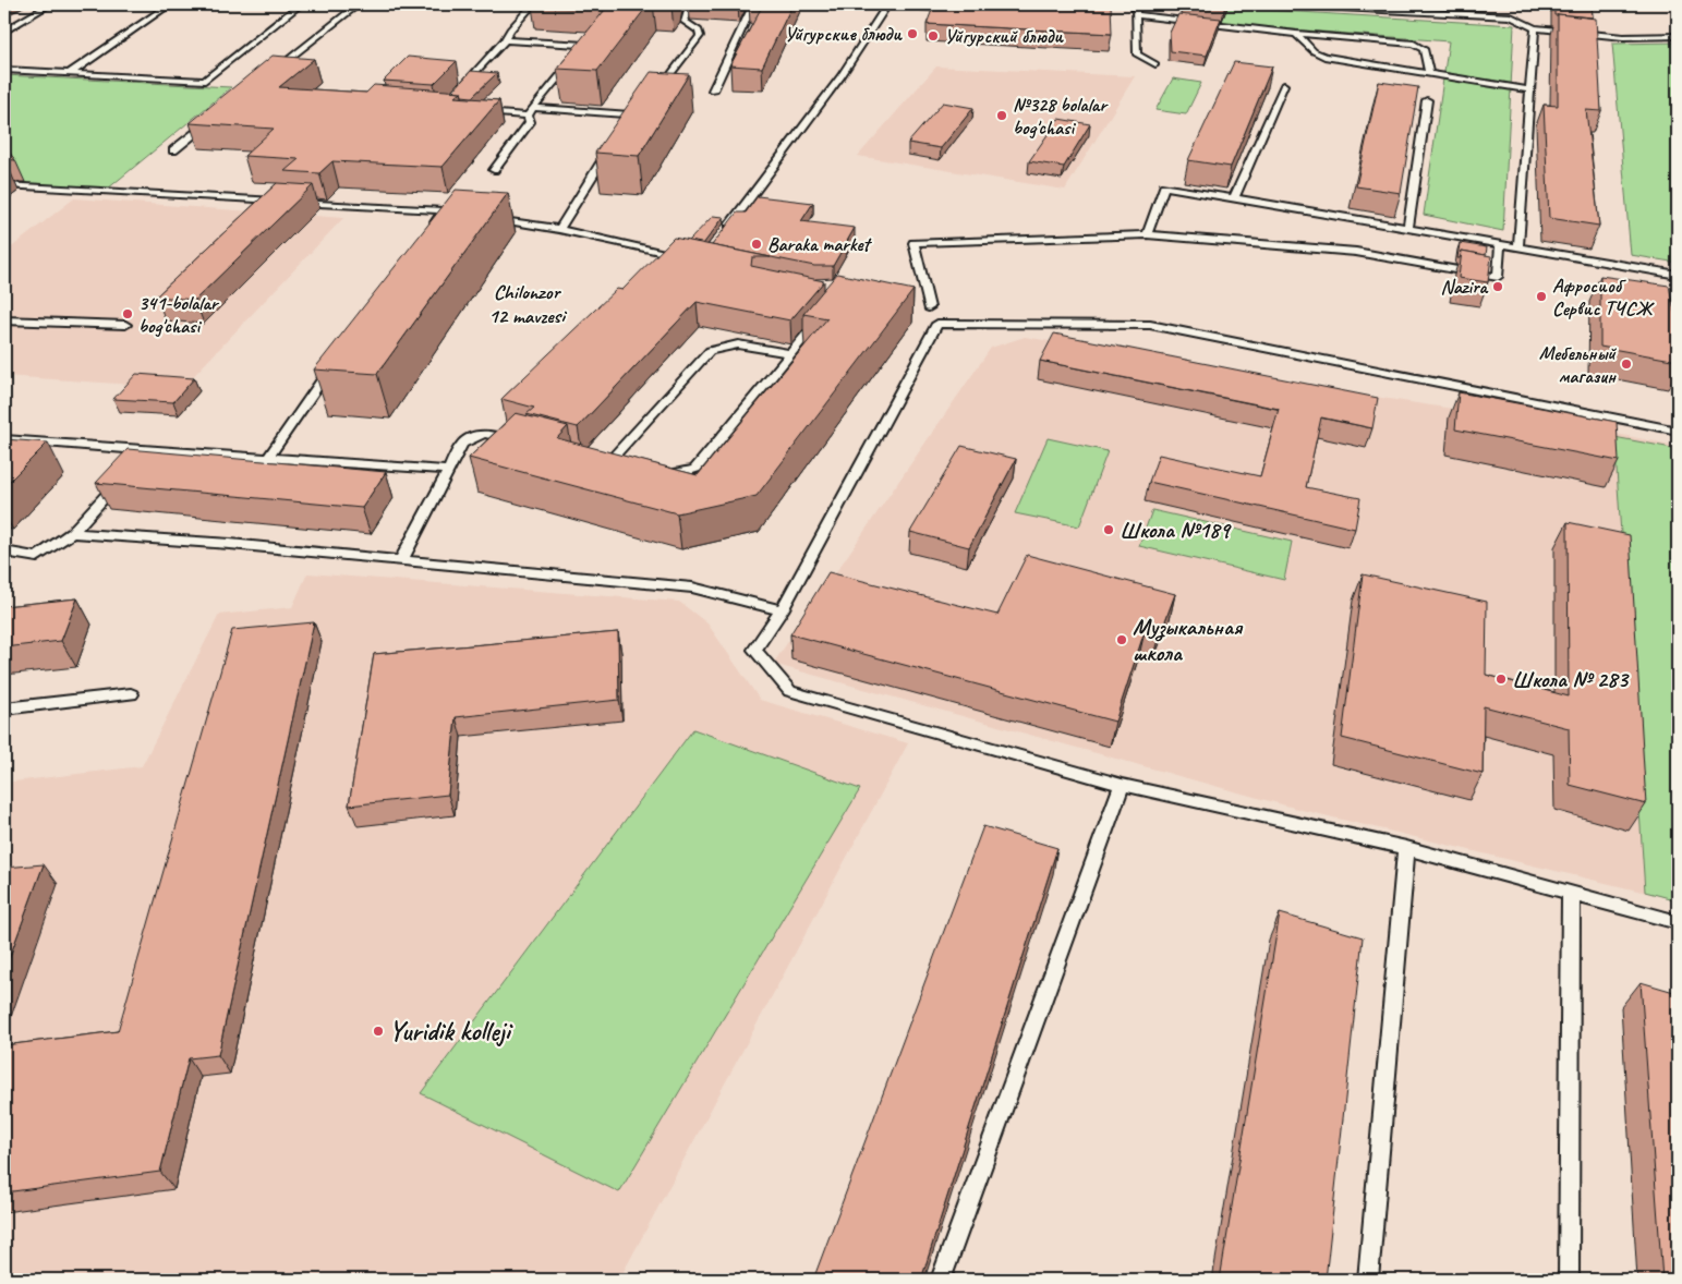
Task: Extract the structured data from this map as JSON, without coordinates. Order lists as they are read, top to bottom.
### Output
{
  "districts": ["Chilonzor 12 mavzesi"],
  "places": [
    "Уйгурские блюди",
    "Уйгурский блюди",
    "№328 bolalar bog'chasi",
    "Baraka market",
    "Nazira",
    "Афросиоб Сервис ТЧСЖ",
    "341-bolalar bog'chasi",
    "Мебельный магазин",
    "Школа №189",
    "Музыкальная школа",
    "Школа № 283",
    "Yuridik kolleji"
  ]
}
